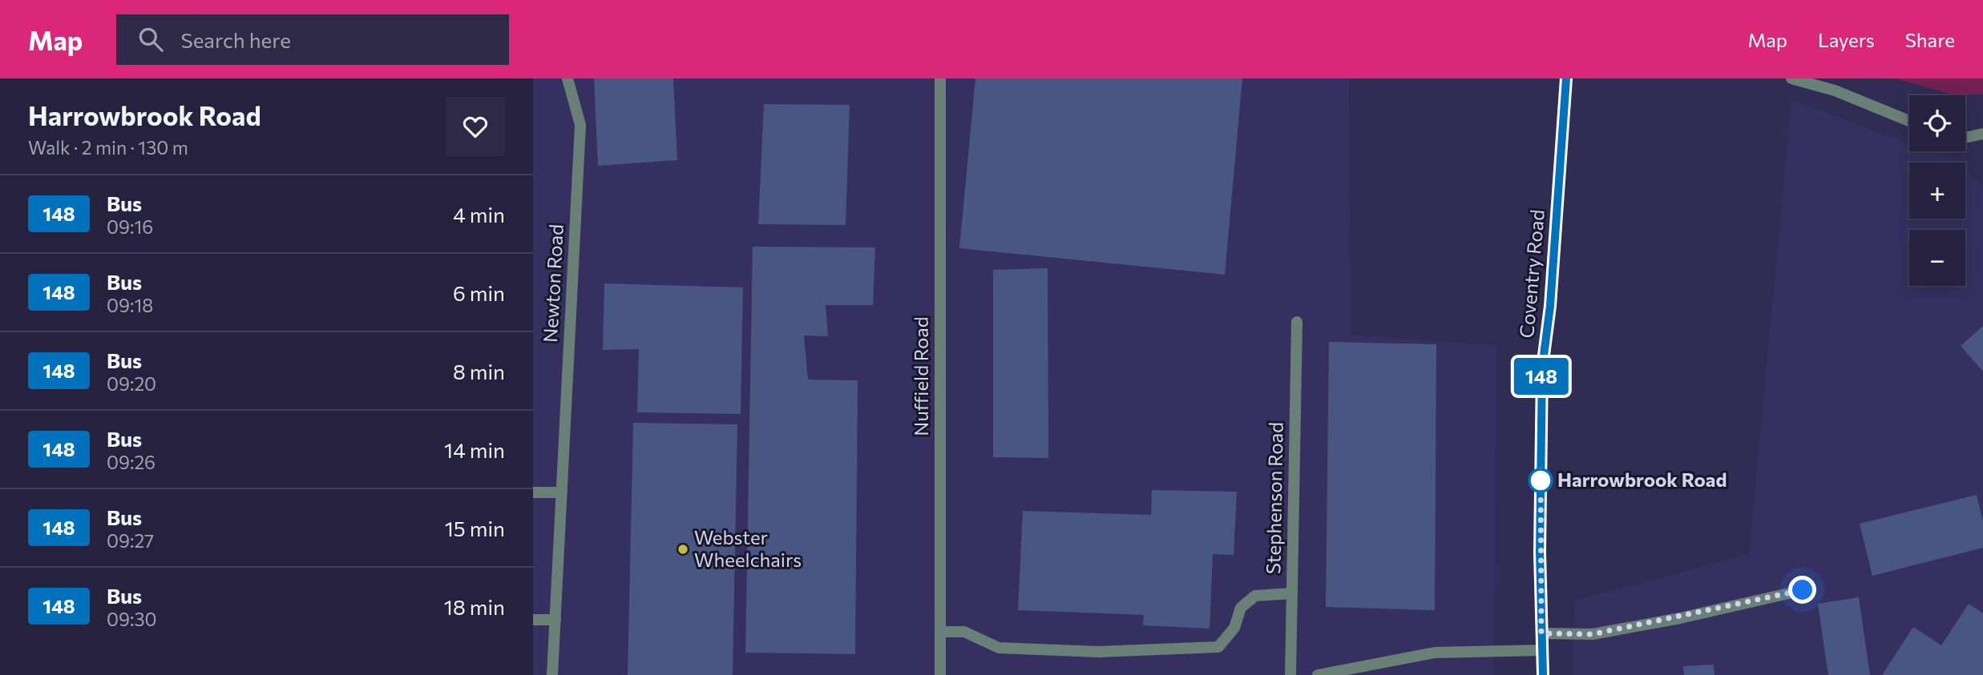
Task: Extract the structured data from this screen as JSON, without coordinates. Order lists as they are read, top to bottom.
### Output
{
  "streets": {
    "main road": ["Coventry Road"],
    "street": ["Newton Road", "Nuffield Road", "Stephenson Road"]
  },
  "places": ["Harrowbrook Road", "Webster Wheelchairs"],
  "lines": ["bus line 148"],
  "page": {
    "header": "Map",
    "search": "Search here",
    "nav": ["Map", "Layers", "Share"],
    "heading": ["Harrowbrook Road", "Walk · 2 min · 130 m"],
    "on_map": "148",
    "map_buttons": ["+", "−"],
    "list": [
      {
        "mark": "148",
        "name": "Bus",
        "note": "09:16",
        "value": "4 min"
      },
      {
        "mark": "148",
        "name": "Bus",
        "note": "09:18",
        "value": "6 min"
      },
      {
        "mark": "148",
        "name": "Bus",
        "note": "09:20",
        "value": "8 min"
      },
      {
        "mark": "148",
        "name": "Bus",
        "note": "09:26",
        "value": "14 min"
      },
      {
        "mark": "148",
        "name": "Bus",
        "note": "09:27",
        "value": "15 min"
      },
      {
        "mark": "148",
        "name": "Bus",
        "note": "09:30",
        "value": "18 min"
      }
    ]
  }
}
